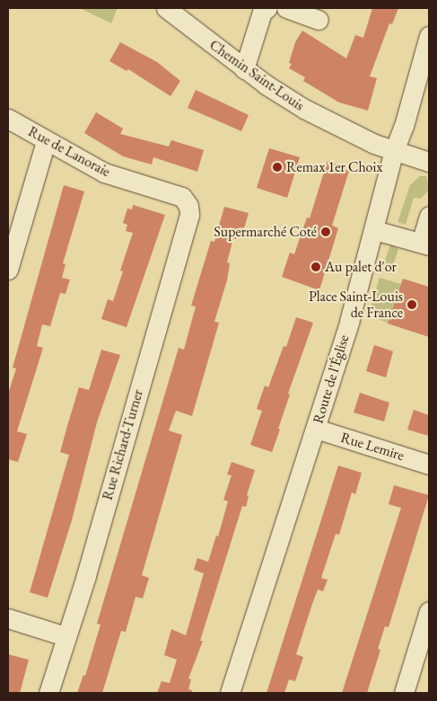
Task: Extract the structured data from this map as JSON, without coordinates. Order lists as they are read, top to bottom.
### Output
{
  "streets": {
    "street": [
      "Chemin Saint-Louis",
      "Rue de Lanoraie",
      "Route de l'Église",
      "Rue Richard-Turner",
      "Rue Lemire"
    ]
  },
  "crossings": [
    ["Chemin Saint-Louis", "Route de l'Église"],
    ["Rue de Lanoraie", "Rue Richard-Turner"],
    ["Route de l'Église", "Rue Lemire"]
  ],
  "places": [
    "Remax 1er Choix",
    "Supermarché Coté",
    "Au palet d'or",
    "Place Saint-Louis de France"
  ]
}
